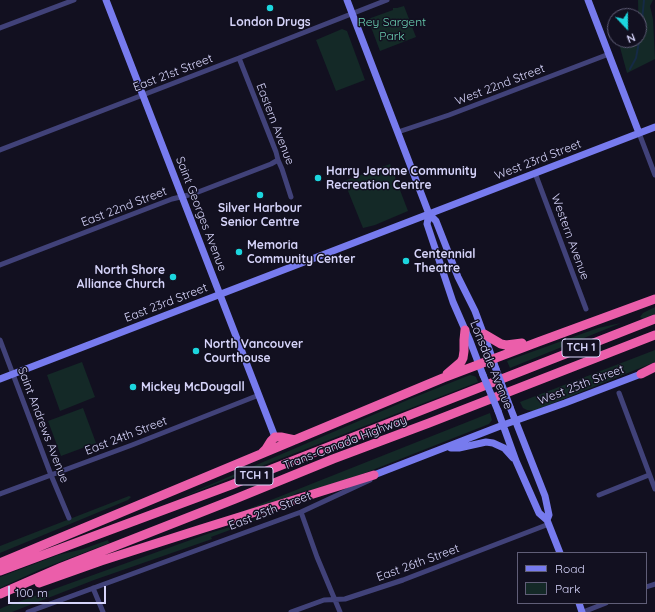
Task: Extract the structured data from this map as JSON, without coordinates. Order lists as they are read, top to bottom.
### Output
{
  "streets": {
    "highway": ["TCH 1", "Trans-Canada Highway"],
    "street": [
      "East 21st Street",
      "West 22nd Street",
      "Eastern Avenue",
      "West 23rd Street",
      "East 22nd Street",
      "Saint Georges Avenue",
      "Western Avenue",
      "East 23rd Street",
      "Lonsdale Avenue",
      "West 25th Street",
      "Saint Andrews Avenue",
      "East 24th Street",
      "East 25th Street",
      "East 26th Street"
    ]
  },
  "crossings": [
    ["East 21st Street", "Eastern Avenue"],
    ["East 21st Street", "Saint Georges Avenue"],
    ["East 21st Street", "Lonsdale Avenue"],
    ["West 22nd Street", "Lonsdale Avenue"],
    ["Eastern Avenue", "East 22nd Street"],
    ["West 23rd Street", "Western Avenue"],
    ["West 23rd Street", "East 23rd Street"],
    ["West 23rd Street", "Lonsdale Avenue"],
    ["East 22nd Street", "Saint Georges Avenue"],
    ["Saint Georges Avenue", "East 23rd Street"],
    ["Saint Georges Avenue", "East 24th Street"],
    ["East 23rd Street", "Lonsdale Avenue"],
    ["East 23rd Street", "Saint Andrews Avenue"],
    ["Lonsdale Avenue", "West 25th Street"],
    ["Lonsdale Avenue", "East 25th Street"],
    ["Lonsdale Avenue", "East 26th Street"],
    ["West 25th Street", "East 25th Street"],
    ["Saint Andrews Avenue", "East 24th Street"]
  ],
  "parks": ["Rey Sargent Park"],
  "places": [
    "London Drugs",
    "Harry Jerome Community Recreation Centre",
    "Silver Harbour Senior Centre",
    "Memoria Community Center",
    "Centennial Theatre",
    "North Shore Alliance Church",
    "North Vancouver Courthouse",
    "Mickey McDougall"
  ],
  "legend": ["Road", "Park"],
  "scale_bar": "100 m",
  "north": "bottom"
}
